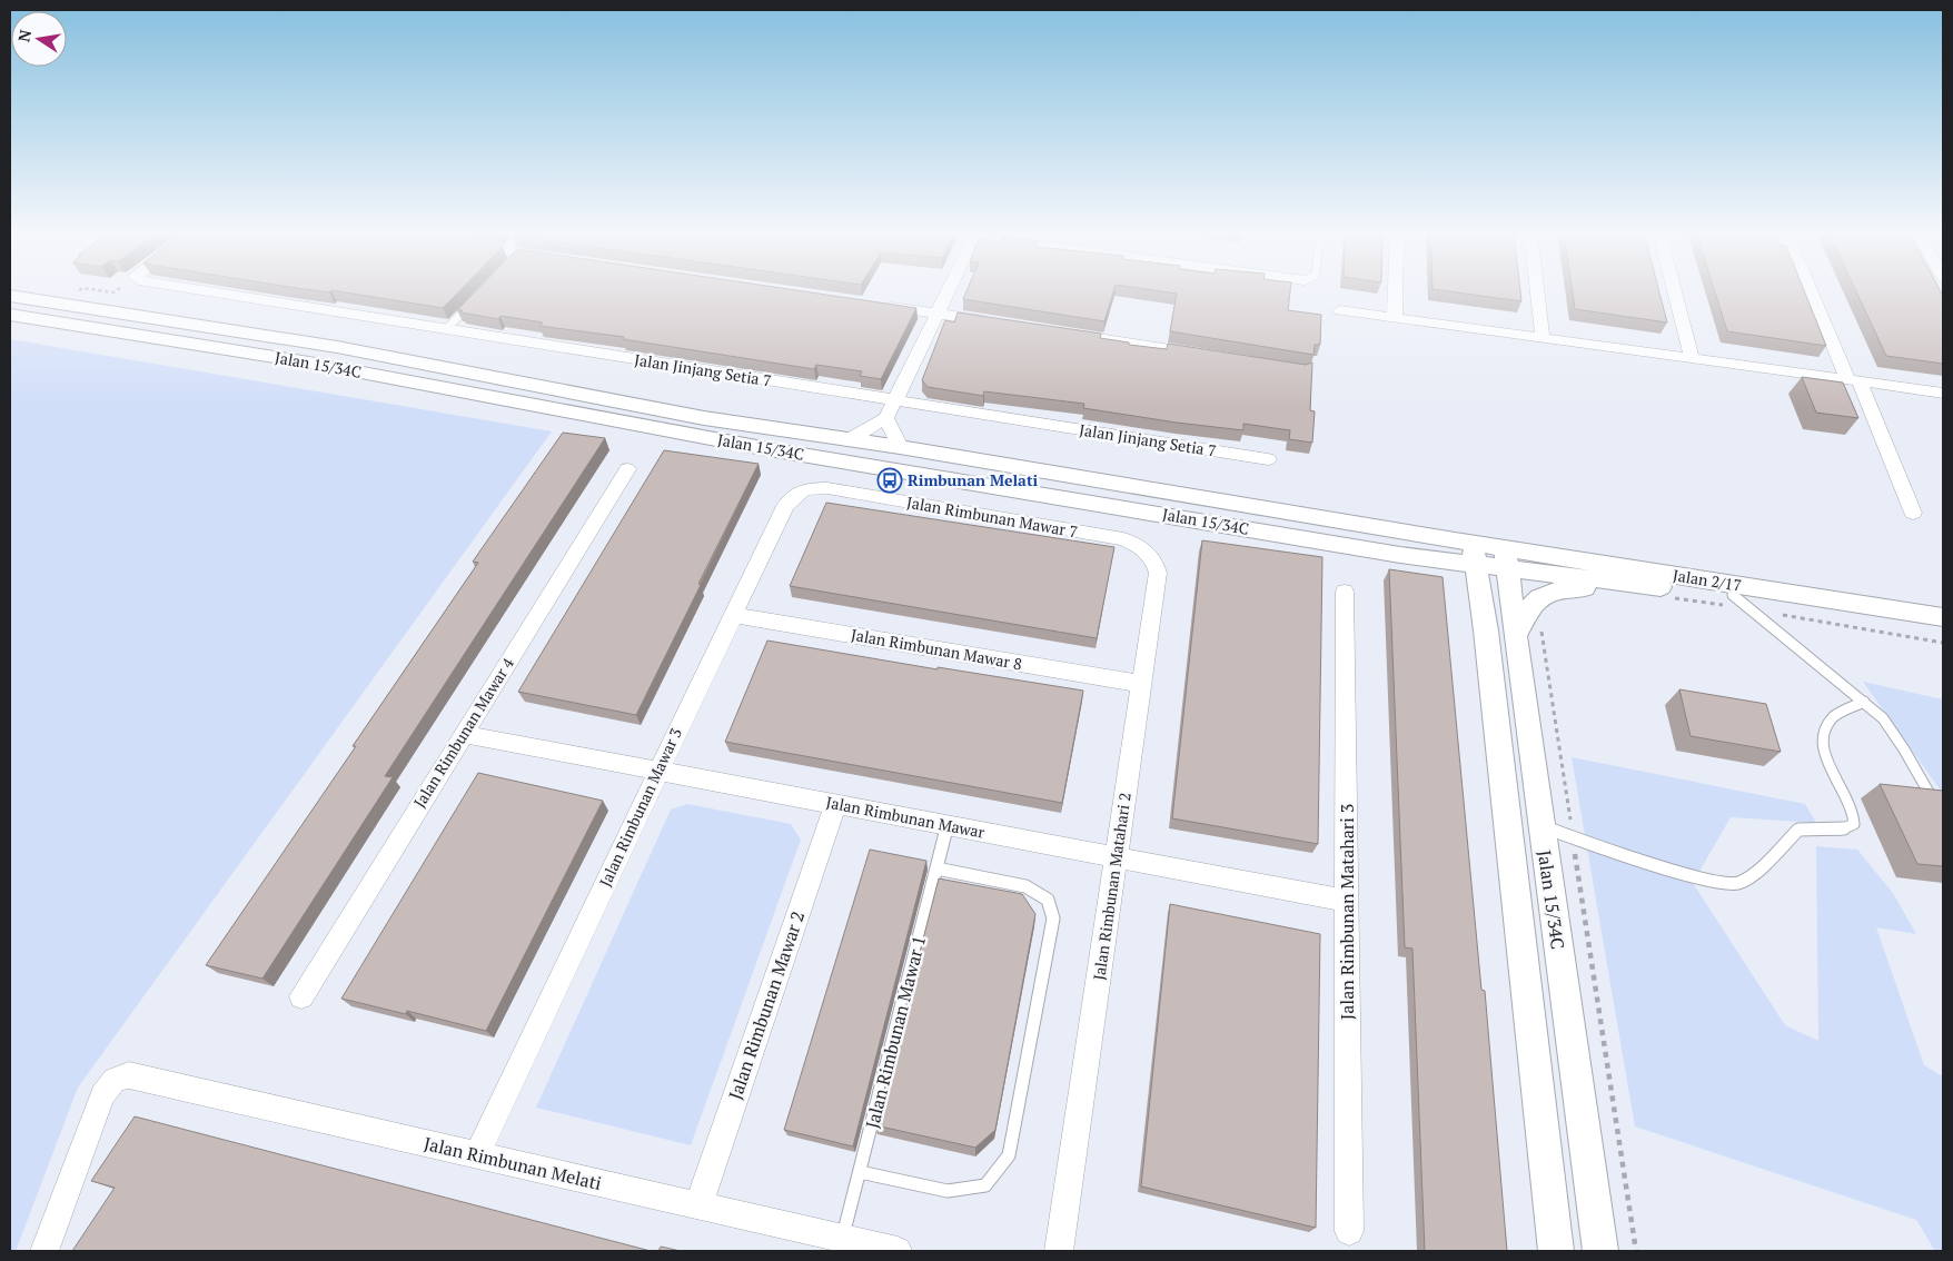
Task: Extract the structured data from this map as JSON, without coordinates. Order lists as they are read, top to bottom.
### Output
{
  "streets": {
    "street": [
      "Jalan 15/34C",
      "Jalan Jinjang Setia 7",
      "Jalan Rimbunan Mawar 7",
      "Jalan 2/17",
      "Jalan Rimbunan Mawar 8",
      "Jalan Rimbunan Mawar 4",
      "Jalan Rimbunan Mawar 3",
      "Jalan Rimbunan Mawar",
      "Jalan Rimbunan Matahari 2",
      "Jalan Rimbunan Matahari 3",
      "Jalan Rimbunan Mawar 2",
      "Jalan Rimbunan Melati"
    ],
    "lane": ["Jalan Rimbunan Mawar 1"]
  },
  "crossings": [
    ["Jalan 15/34C", "Jalan 2/17"],
    ["Jalan Rimbunan Mawar 7", "Jalan Rimbunan Mawar 3"],
    ["Jalan Rimbunan Mawar 7", "Jalan Rimbunan Matahari 2"],
    ["Jalan Rimbunan Mawar 8", "Jalan Rimbunan Mawar 3"],
    ["Jalan Rimbunan Mawar 8", "Jalan Rimbunan Matahari 2"],
    ["Jalan Rimbunan Mawar 4", "Jalan Rimbunan Mawar"],
    ["Jalan Rimbunan Mawar 3", "Jalan Rimbunan Mawar"],
    ["Jalan Rimbunan Mawar 3", "Jalan Rimbunan Melati"],
    ["Jalan Rimbunan Mawar", "Jalan Rimbunan Matahari 2"],
    ["Jalan Rimbunan Mawar", "Jalan Rimbunan Matahari 3"],
    ["Jalan Rimbunan Mawar", "Jalan Rimbunan Mawar 2"],
    ["Jalan Rimbunan Mawar", "Jalan Rimbunan Mawar 1"],
    ["Jalan Rimbunan Mawar 2", "Jalan Rimbunan Melati"],
    ["Jalan Rimbunan Mawar 1", "Jalan Rimbunan Melati"]
  ],
  "places": {
    "bus stop": ["Rimbunan Melati"]
  },
  "north": "left"
}
